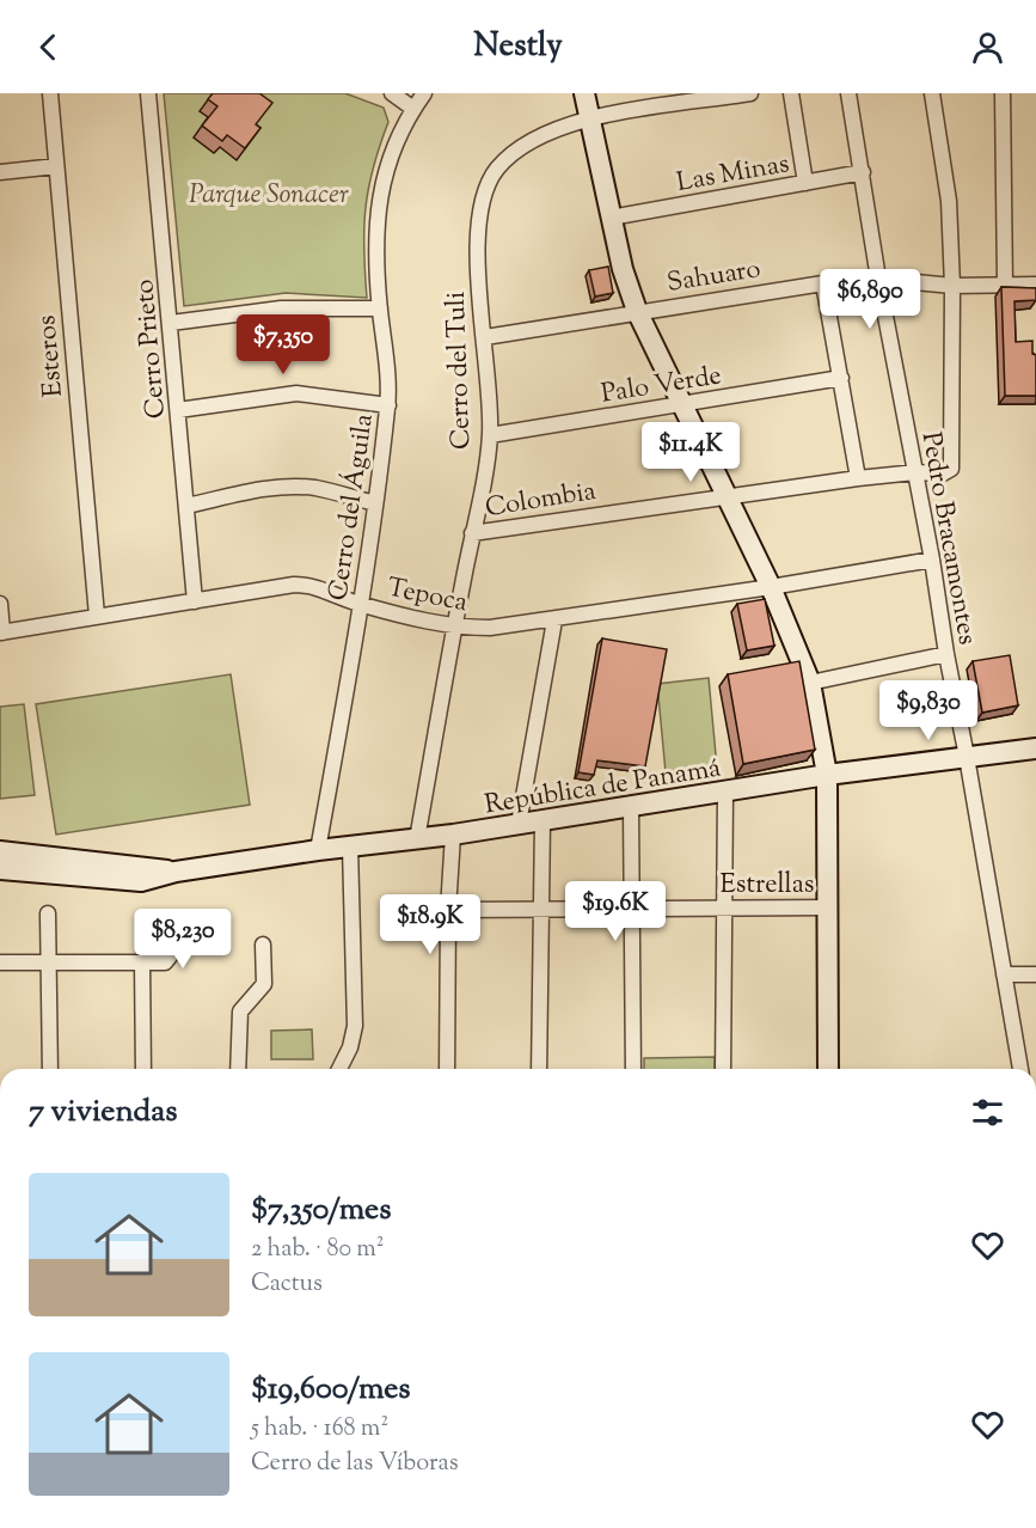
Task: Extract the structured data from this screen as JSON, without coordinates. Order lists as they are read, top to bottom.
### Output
{
  "streets": {
    "main road": ["República de Panamá"],
    "street": [
      "Las Minas",
      "Sahuaro",
      "Cerro Prieto",
      "Esteros",
      "Cerro del Tuli",
      "Palo Verde",
      "Colombia",
      "Cerro del Águila",
      "Pedro Bracamontes",
      "Tepoca",
      "Estrellas"
    ]
  },
  "crossings": [
    ["Las Minas", "Pedro Bracamontes"],
    ["Sahuaro", "Cerro del Tuli"],
    ["Sahuaro", "Colombia"],
    ["Sahuaro", "Pedro Bracamontes"],
    ["Cerro Prieto", "Tepoca"],
    ["Esteros", "Tepoca"],
    ["Cerro del Tuli", "Palo Verde"],
    ["Cerro del Tuli", "Colombia"],
    ["Cerro del Tuli", "Tepoca"],
    ["Cerro del Tuli", "República de Panamá"],
    ["Colombia", "Pedro Bracamontes"],
    ["Cerro del Águila", "Tepoca"],
    ["Cerro del Águila", "República de Panamá"],
    ["Pedro Bracamontes", "Tepoca"],
    ["Pedro Bracamontes", "República de Panamá"]
  ],
  "parks": ["Parque Sonacer"],
  "page": {
    "header": "Nestly",
    "price": [
      "$6,890",
      "$7,350",
      "$11.4K",
      "$9,830",
      "$19.6K",
      "$18.9K",
      "$8,230"
    ],
    "heading": "7 viviendas",
    "list": [
      {
        "name": "$7,350/mes",
        "note": "2 hab. · 80 m² · Cactus"
      },
      {
        "name": "$19,600/mes",
        "note": "5 hab. · 168 m² · Cerro de las Víboras"
      }
    ]
  }
}
